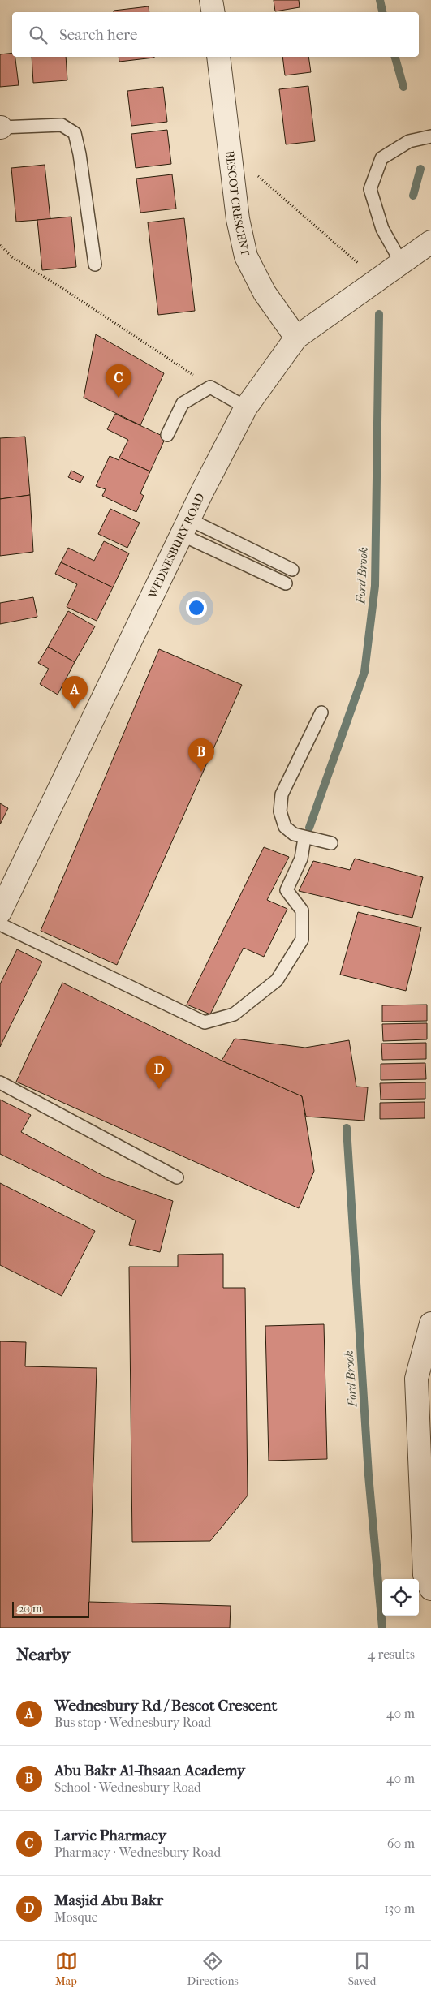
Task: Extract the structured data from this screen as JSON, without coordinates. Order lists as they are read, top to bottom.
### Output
{
  "streets": {
    "street": ["BESCOT CRESCENT", "WEDNESBURY ROAD"]
  },
  "crossings": [
    ["BESCOT CRESCENT", "WEDNESBURY ROAD"]
  ],
  "water": ["Ford Brook"],
  "scale_bar": "20 m",
  "page": {
    "search": "Search here",
    "pins": [
      "C",
      "A",
      "B",
      "D"
    ],
    "scale": "20 m",
    "heading": ["Nearby", "4 results"],
    "list": [
      {
        "mark": "A",
        "name": "Wednesbury Rd / Bescot Crescent",
        "note": "Bus stop · Wednesbury Road",
        "value": "40 m"
      },
      {
        "mark": "B",
        "name": "Abu Bakr Al-Ihsaan Academy",
        "note": "School · Wednesbury Road",
        "value": "40 m"
      },
      {
        "mark": "C",
        "name": "Larvic Pharmacy",
        "note": "Pharmacy · Wednesbury Road",
        "value": "60 m"
      },
      {
        "mark": "D",
        "name": "Masjid Abu Bakr",
        "note": "Mosque",
        "value": "130 m"
      }
    ],
    "nav": ["Map", "Directions", "Saved"]
  }
}
